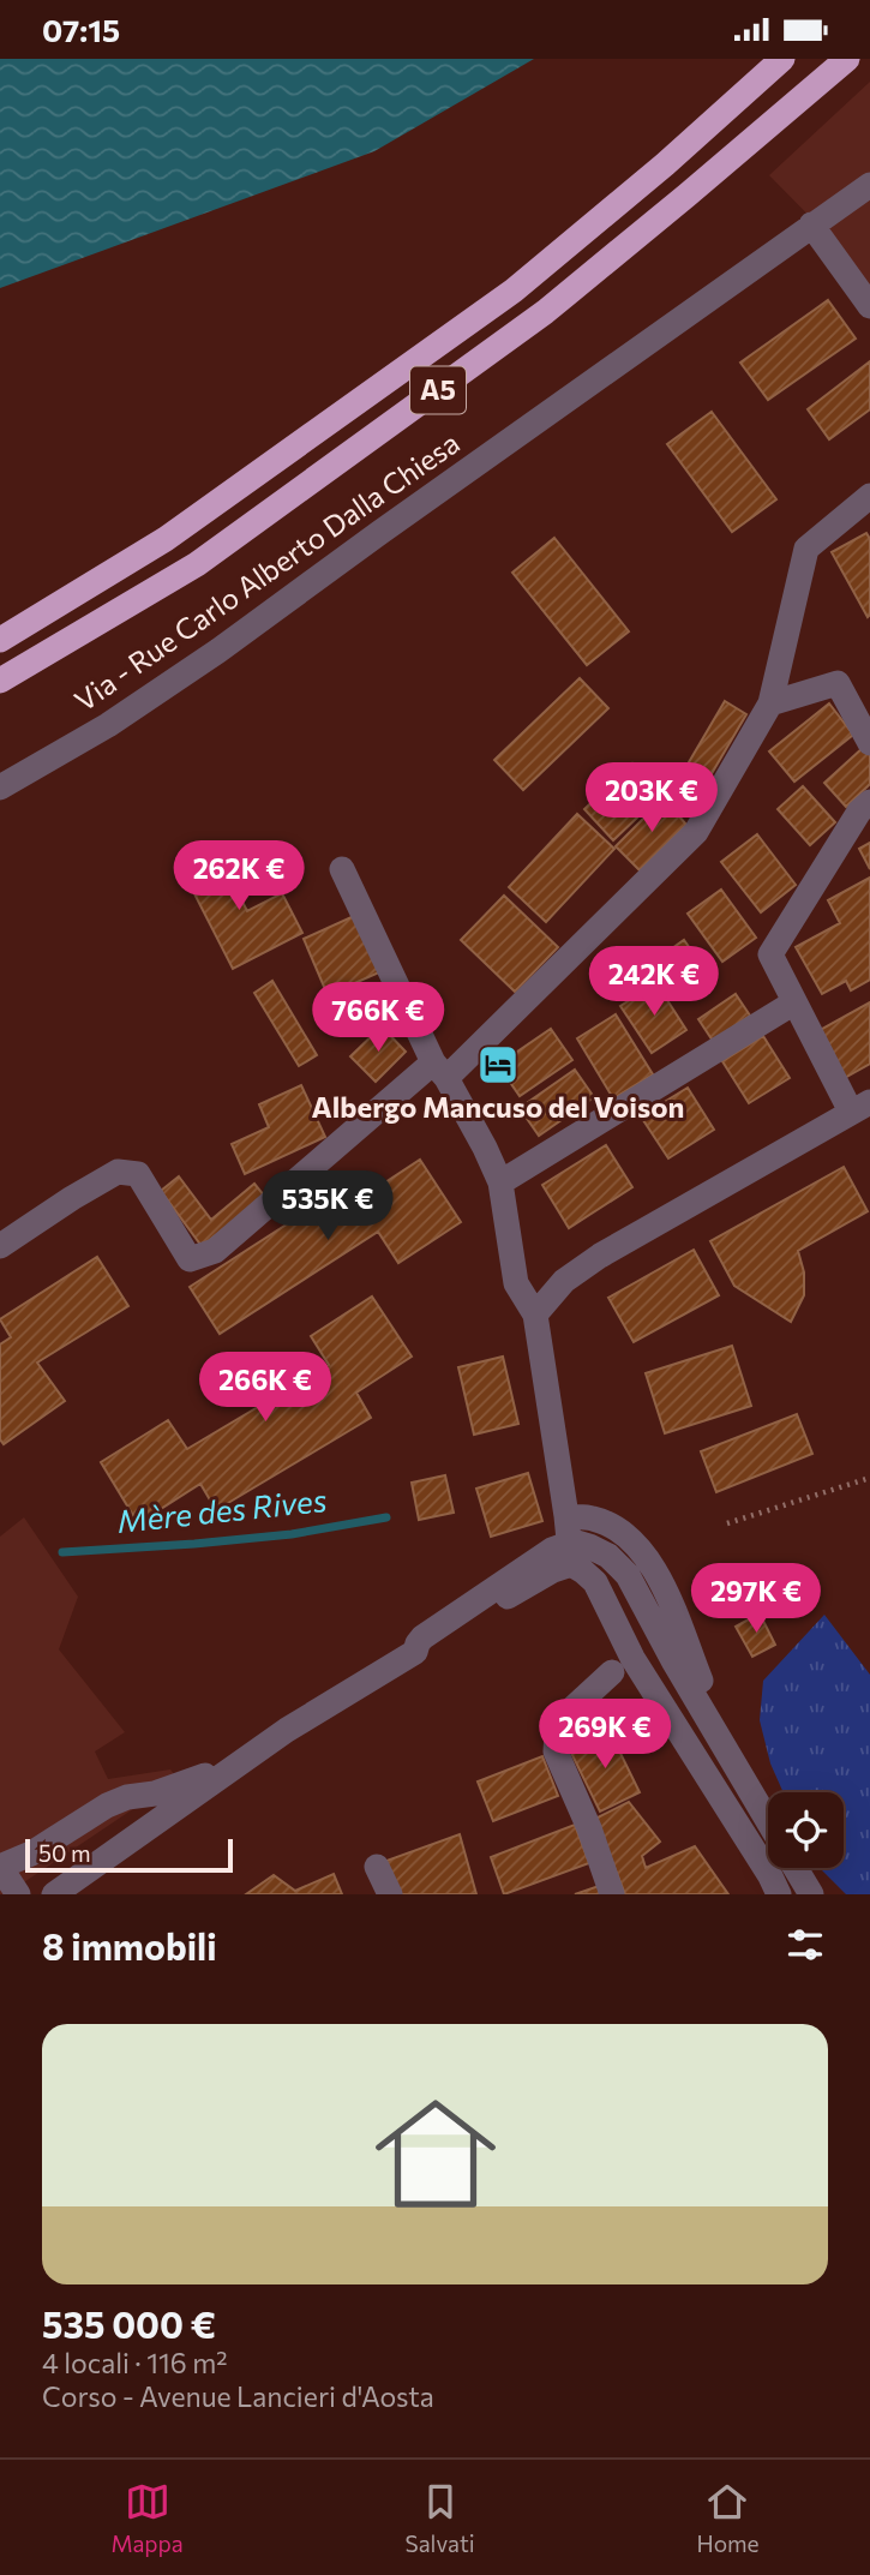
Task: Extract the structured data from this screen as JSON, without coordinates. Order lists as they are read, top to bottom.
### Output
{
  "streets": {
    "highway": ["A5"],
    "street": ["Via - Rue Carlo Alberto Dalla Chiesa"]
  },
  "water": ["Mère des Rives"],
  "places": {
    "hotel": ["Albergo Mancuso del Voison"]
  },
  "scale_bar": "50 m",
  "page": {
    "status": "07:15",
    "price": [
      "203K €",
      "262K €",
      "242K €",
      "766K €",
      "535K €",
      "266K €",
      "297K €",
      "269K €"
    ],
    "scale": "50 m",
    "heading": "8 immobili",
    "list": [
      {
        "name": "535 000 €",
        "note": "4 locali · 116 m² · Corso - Avenue Lancieri d'Aosta"
      }
    ],
    "tabs": ["Mappa", "Salvati", "Home"]
  }
}
